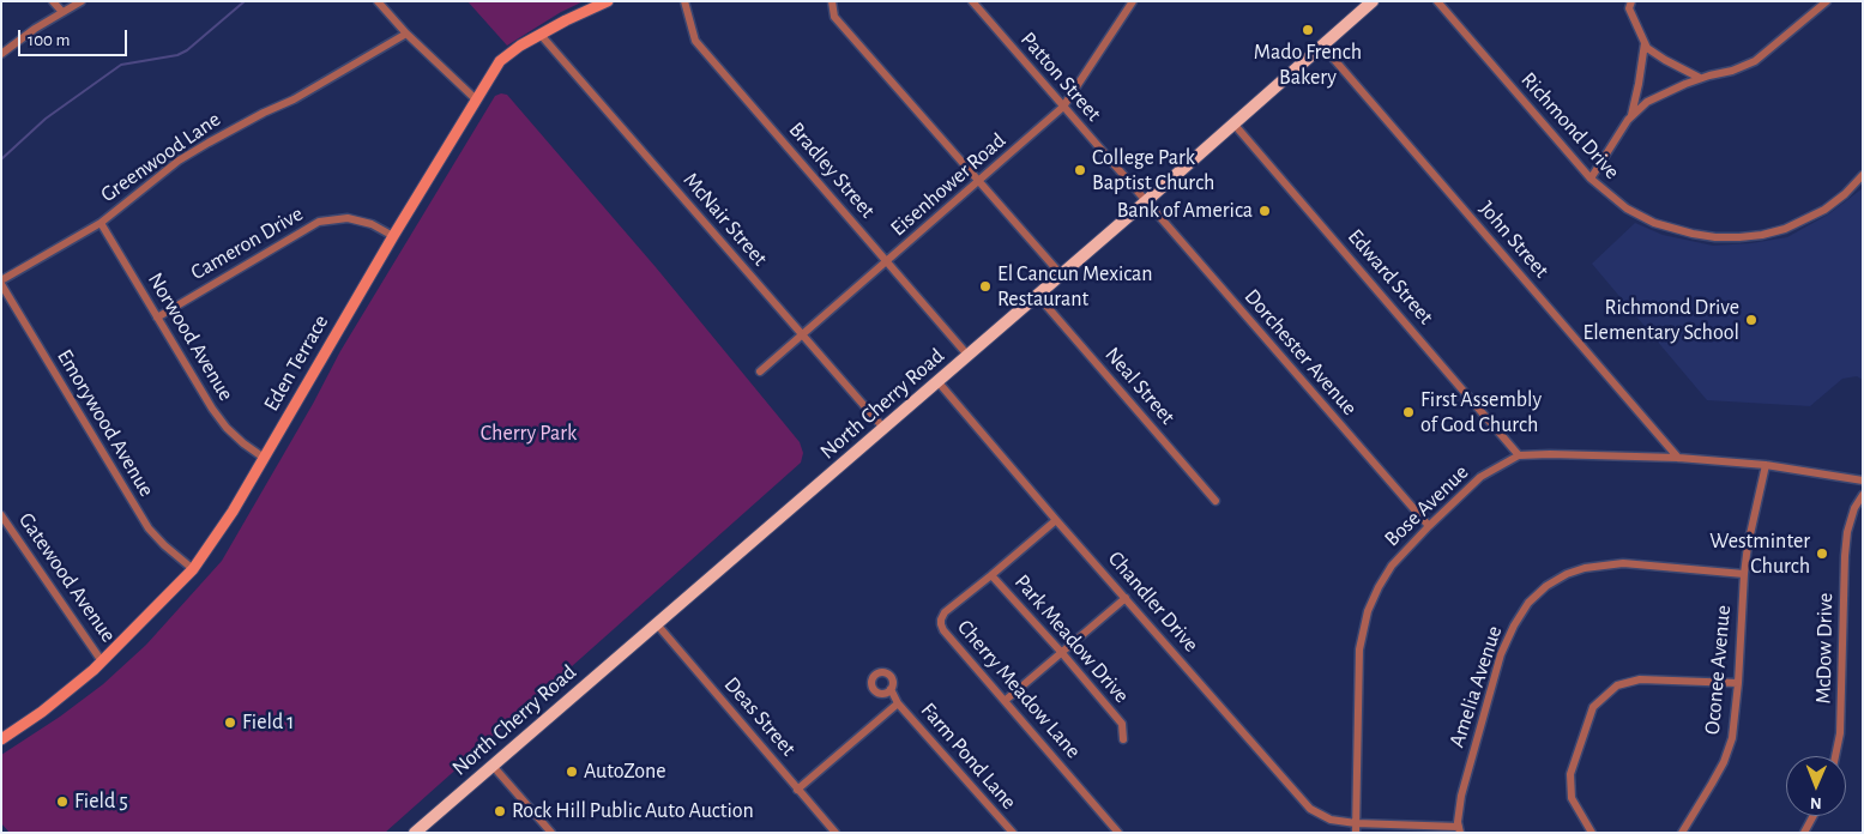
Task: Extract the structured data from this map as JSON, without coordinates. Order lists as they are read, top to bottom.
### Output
{
  "streets": {
    "main road": ["North Cherry Road"],
    "street": [
      "Patton Street",
      "Richmond Drive",
      "Greenwood Lane",
      "Bradley Street",
      "Eisenhower Road",
      "McNair Street",
      "John Street",
      "Cameron Drive",
      "Edward Street",
      "Norwood Avenue",
      "Dorchester Avenue",
      "Eden Terrace",
      "Neal Street",
      "Emorywood Avenue",
      "Bose Avenue",
      "Gatewood Avenue",
      "Chandler Drive",
      "Park Meadow Drive",
      "McDow Drive",
      "Oconee Avenue",
      "Amelia Avenue",
      "Cherry Meadow Lane",
      "Deas Street",
      "Farm Pond Lane"
    ]
  },
  "crossings": [
    ["Patton Street", "Eisenhower Road"],
    ["Patton Street", "Dorchester Avenue"],
    ["Patton Street", "North Cherry Road"],
    ["Greenwood Lane", "Norwood Avenue"],
    ["Greenwood Lane", "Emorywood Avenue"],
    ["Bradley Street", "Eisenhower Road"],
    ["Bradley Street", "North Cherry Road"],
    ["Eisenhower Road", "McNair Street"],
    ["McNair Street", "Eden Terrace"],
    ["McNair Street", "North Cherry Road"],
    ["John Street", "North Cherry Road"],
    ["John Street", "Bose Avenue"],
    ["Cameron Drive", "Norwood Avenue"],
    ["Cameron Drive", "Eden Terrace"],
    ["Edward Street", "North Cherry Road"],
    ["Edward Street", "Bose Avenue"],
    ["Norwood Avenue", "Eden Terrace"],
    ["Dorchester Avenue", "North Cherry Road"],
    ["Dorchester Avenue", "Bose Avenue"],
    ["Eden Terrace", "Emorywood Avenue"],
    ["Eden Terrace", "Gatewood Avenue"],
    ["Neal Street", "North Cherry Road"],
    ["North Cherry Road", "Chandler Drive"],
    ["North Cherry Road", "Deas Street"],
    ["Bose Avenue", "Chandler Drive"],
    ["Bose Avenue", "Oconee Avenue"],
    ["Chandler Drive", "Park Meadow Drive"],
    ["Chandler Drive", "Amelia Avenue"],
    ["Park Meadow Drive", "Cherry Meadow Lane"],
    ["Oconee Avenue", "Amelia Avenue"],
    ["Deas Street", "Farm Pond Lane"]
  ],
  "parks": ["Cherry Park"],
  "places": [
    "Mado French Bakery",
    "College Park Baptist Church",
    "Bank of America",
    "El Cancun Mexican Restaurant",
    "Richmond Drive Elementary School",
    "First Assembly of God Church",
    "Westminter Church",
    "Field 1",
    "AutoZone",
    "Field 5",
    "Rock Hill Public Auto Auction"
  ],
  "scale_bar": "100 m",
  "north": "bottom"
}
